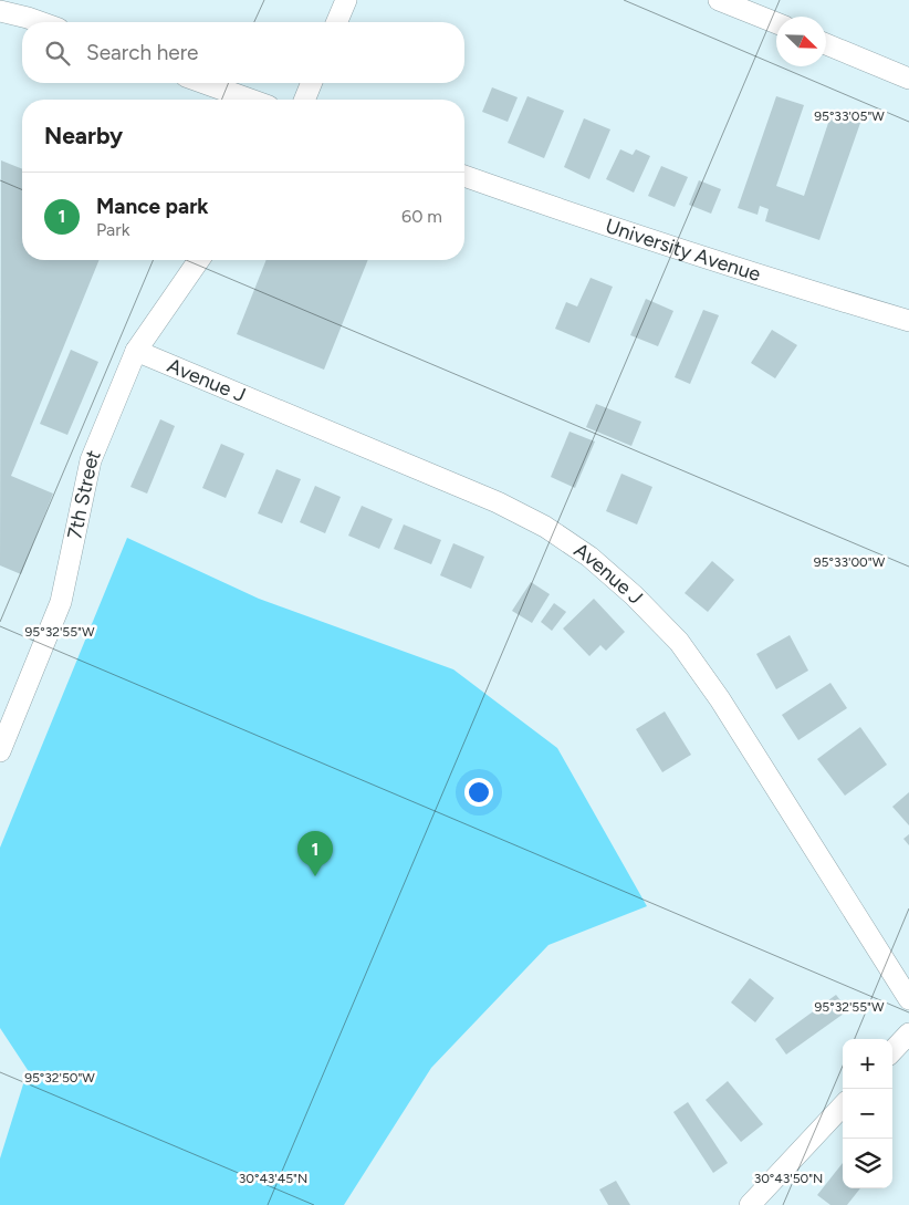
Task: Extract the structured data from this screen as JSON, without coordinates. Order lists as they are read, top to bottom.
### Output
{
  "streets": {
    "street": ["University Avenue", "Avenue J", "7th Street"]
  },
  "crossings": [
    ["Avenue J", "7th Street"]
  ],
  "north": "bottom right",
  "page": {
    "search": "Search here",
    "heading": "Nearby",
    "list": [
      {
        "mark": "1",
        "name": "Mance park",
        "note": "Park",
        "value": "60 m"
      }
    ],
    "pins": "1",
    "map_buttons": ["+", "−"]
  },
  "coordinates": [
    "95°33'05\"W",
    "95°33'00\"W",
    "95°32'55\"W",
    "95°32'50\"W",
    "30°43'45\"N",
    "30°43'50\"N"
  ]
}
